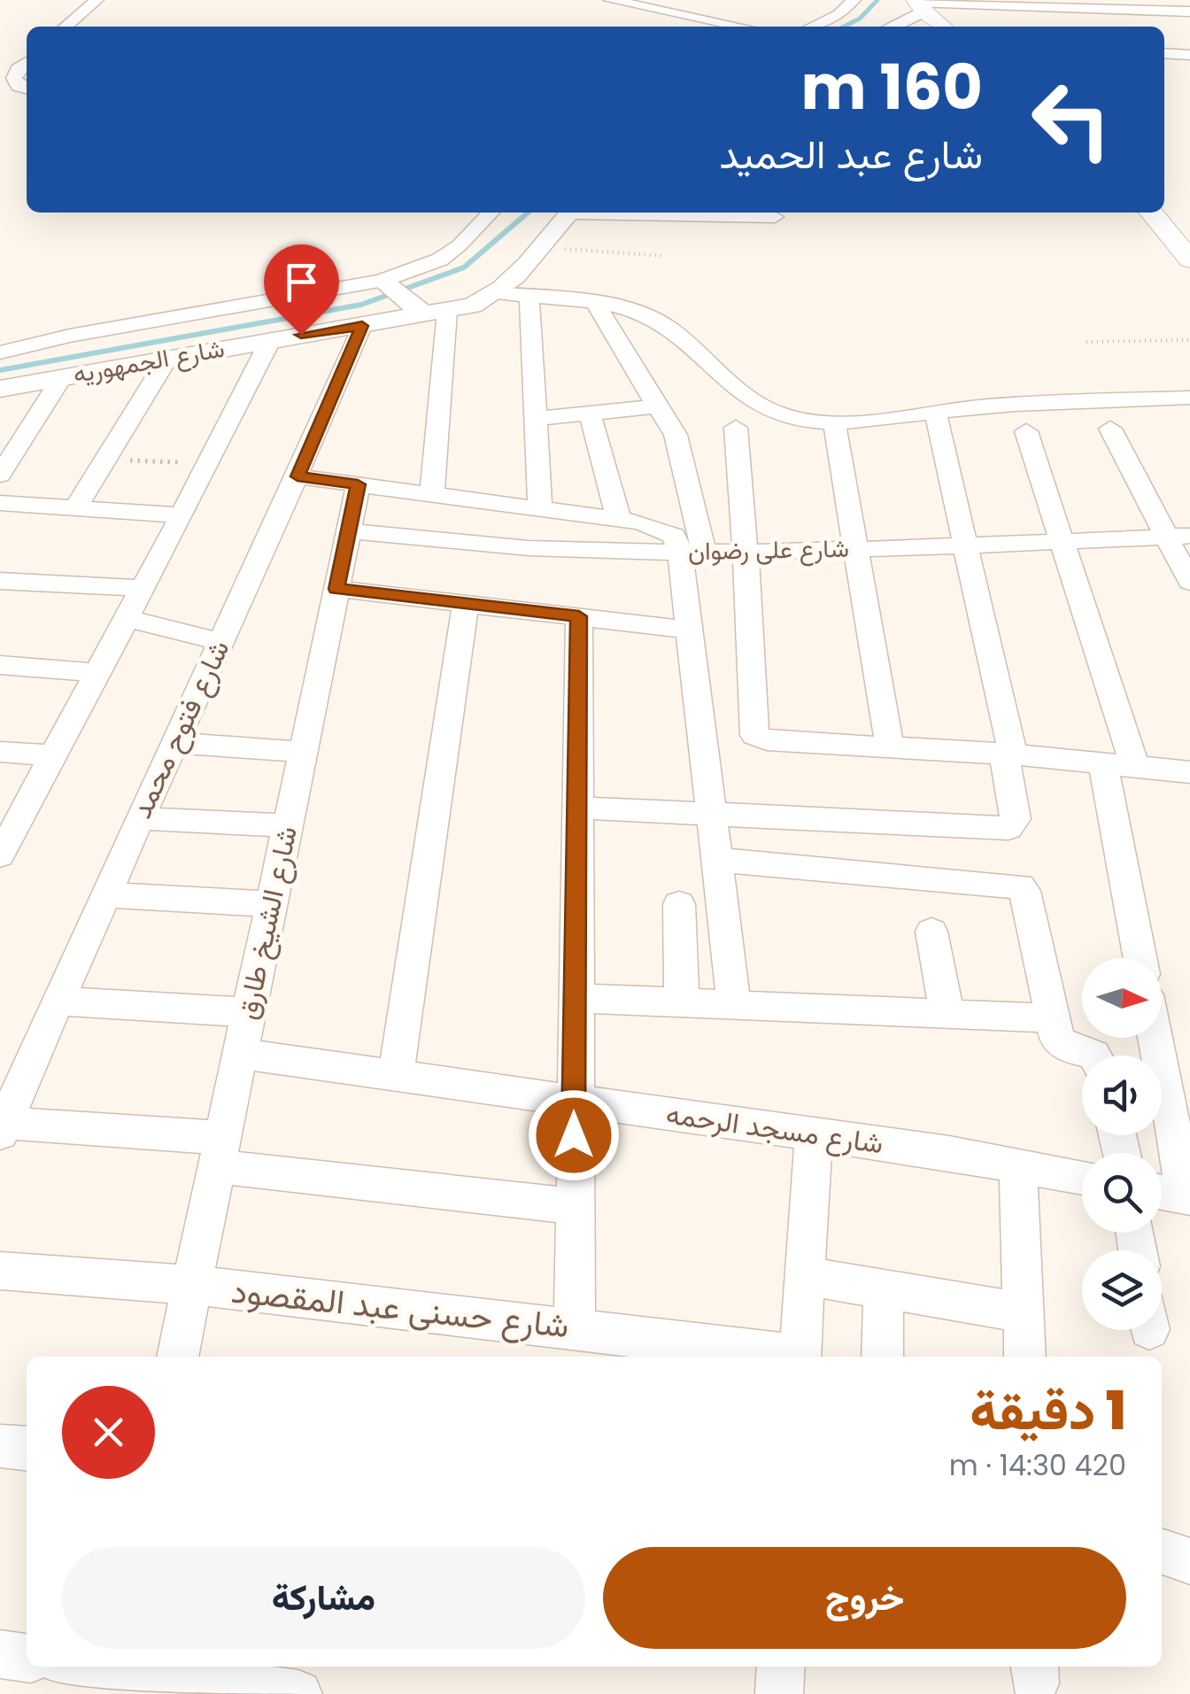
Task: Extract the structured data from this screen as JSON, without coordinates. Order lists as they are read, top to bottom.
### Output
{
  "streets": {
    "street": [
      "شارع الجمهوريه",
      "شارع على رضوان",
      "شارع فتوح محمد",
      "شارع الشيخ طارق",
      "شارع مسجد الرحمه",
      "شارع حسنى عبد المقصود"
    ]
  },
  "crossings": [
    ["شارع الجمهوريه", "شارع فتوح محمد"],
    ["شارع على رضوان", "شارع الشيخ طارق"],
    ["شارع الشيخ طارق", "شارع مسجد الرحمه"],
    ["شارع الشيخ طارق", "شارع حسنى عبد المقصود"]
  ],
  "north": "right",
  "page": {
    "turn": ["160 m", "شارع عبد الحميد"],
    "heading": ["1 دقيقة", "420 m · 14:30"],
    "buttons": ["خروج", "مشاركة"]
  }
}
